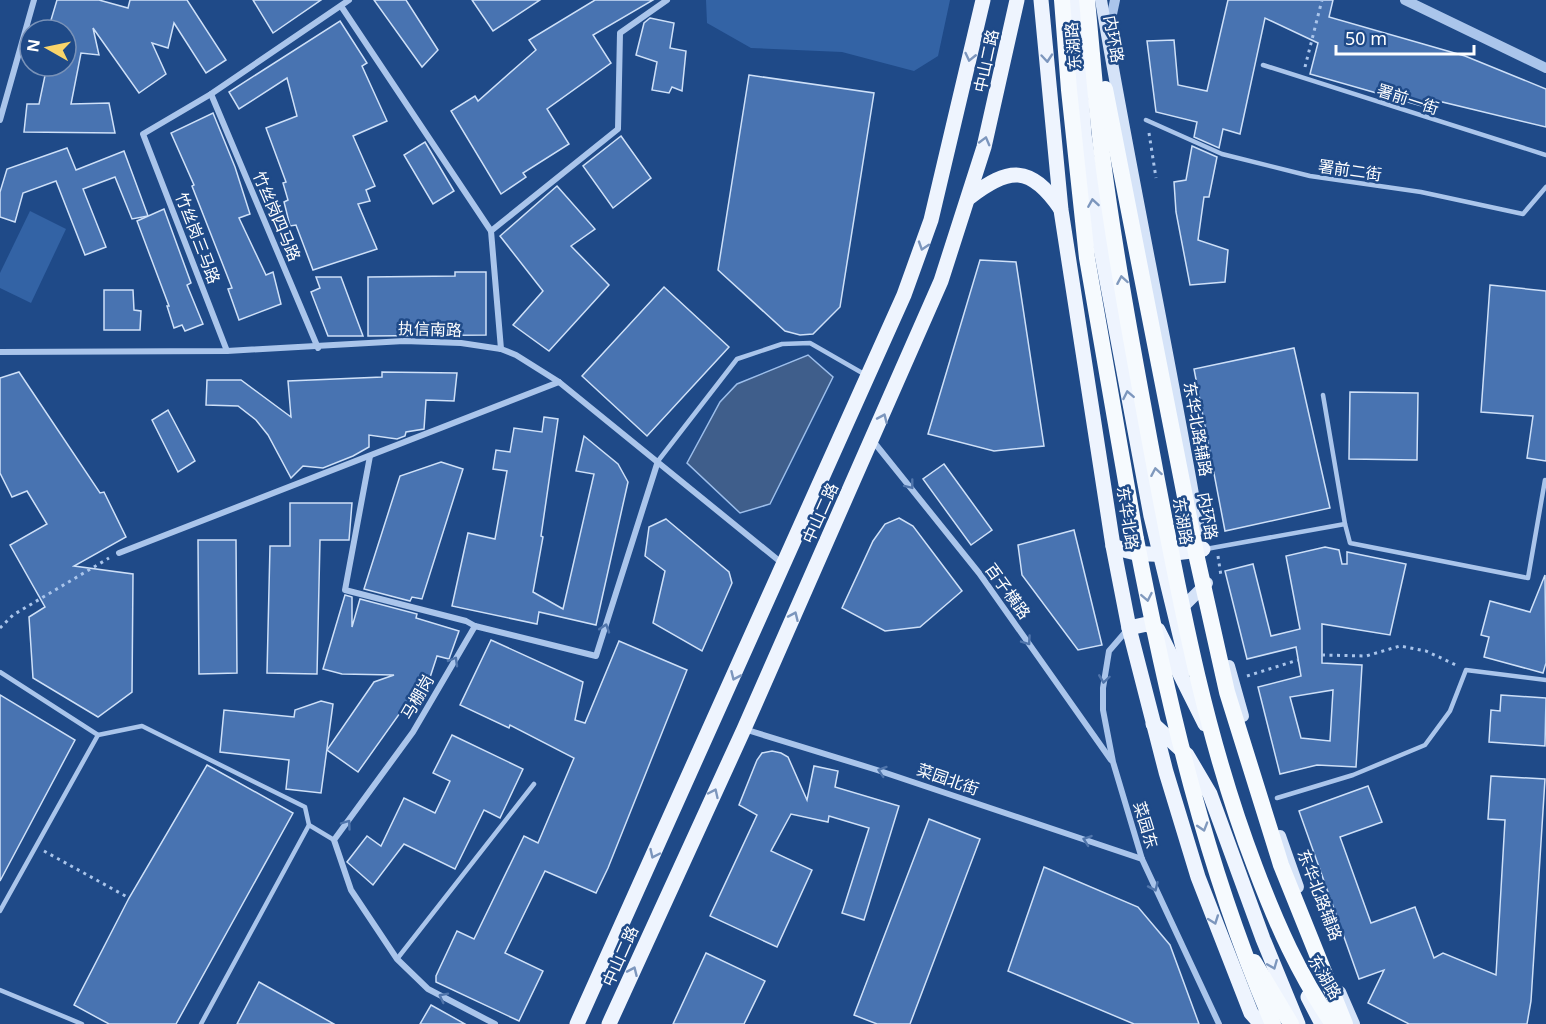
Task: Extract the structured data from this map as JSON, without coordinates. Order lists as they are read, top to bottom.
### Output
{
  "streets": {
    "highway": ["内环路", "东湖路"],
    "main road": ["中山二路", "东华北路辅路", "东华北路"],
    "street": [
      "竹丝岗四马路",
      "竹丝岗三马路",
      "执信南路",
      "百子横路",
      "马棚岗",
      "菜园北街",
      "菜园东"
    ],
    "lane": ["署前一街", "署前二街"]
  },
  "crossings": [
    ["内环路", "东湖路"],
    ["内环路", "东华北路辅路"],
    ["东湖路", "东华北路"],
    ["中山二路", "执信南路"],
    ["中山二路", "百子横路"],
    ["中山二路", "菜园北街"],
    ["竹丝岗四马路", "竹丝岗三马路"],
    ["竹丝岗四马路", "执信南路"],
    ["竹丝岗三马路", "执信南路"],
    ["东华北路", "菜园东"],
    ["百子横路", "菜园东"],
    ["菜园北街", "菜园东"]
  ],
  "one_way": [
    "百子横路",
    "马棚岗",
    "菜园北街",
    "菜园东"
  ],
  "scale_bar": "50 m",
  "north": "left"
}
